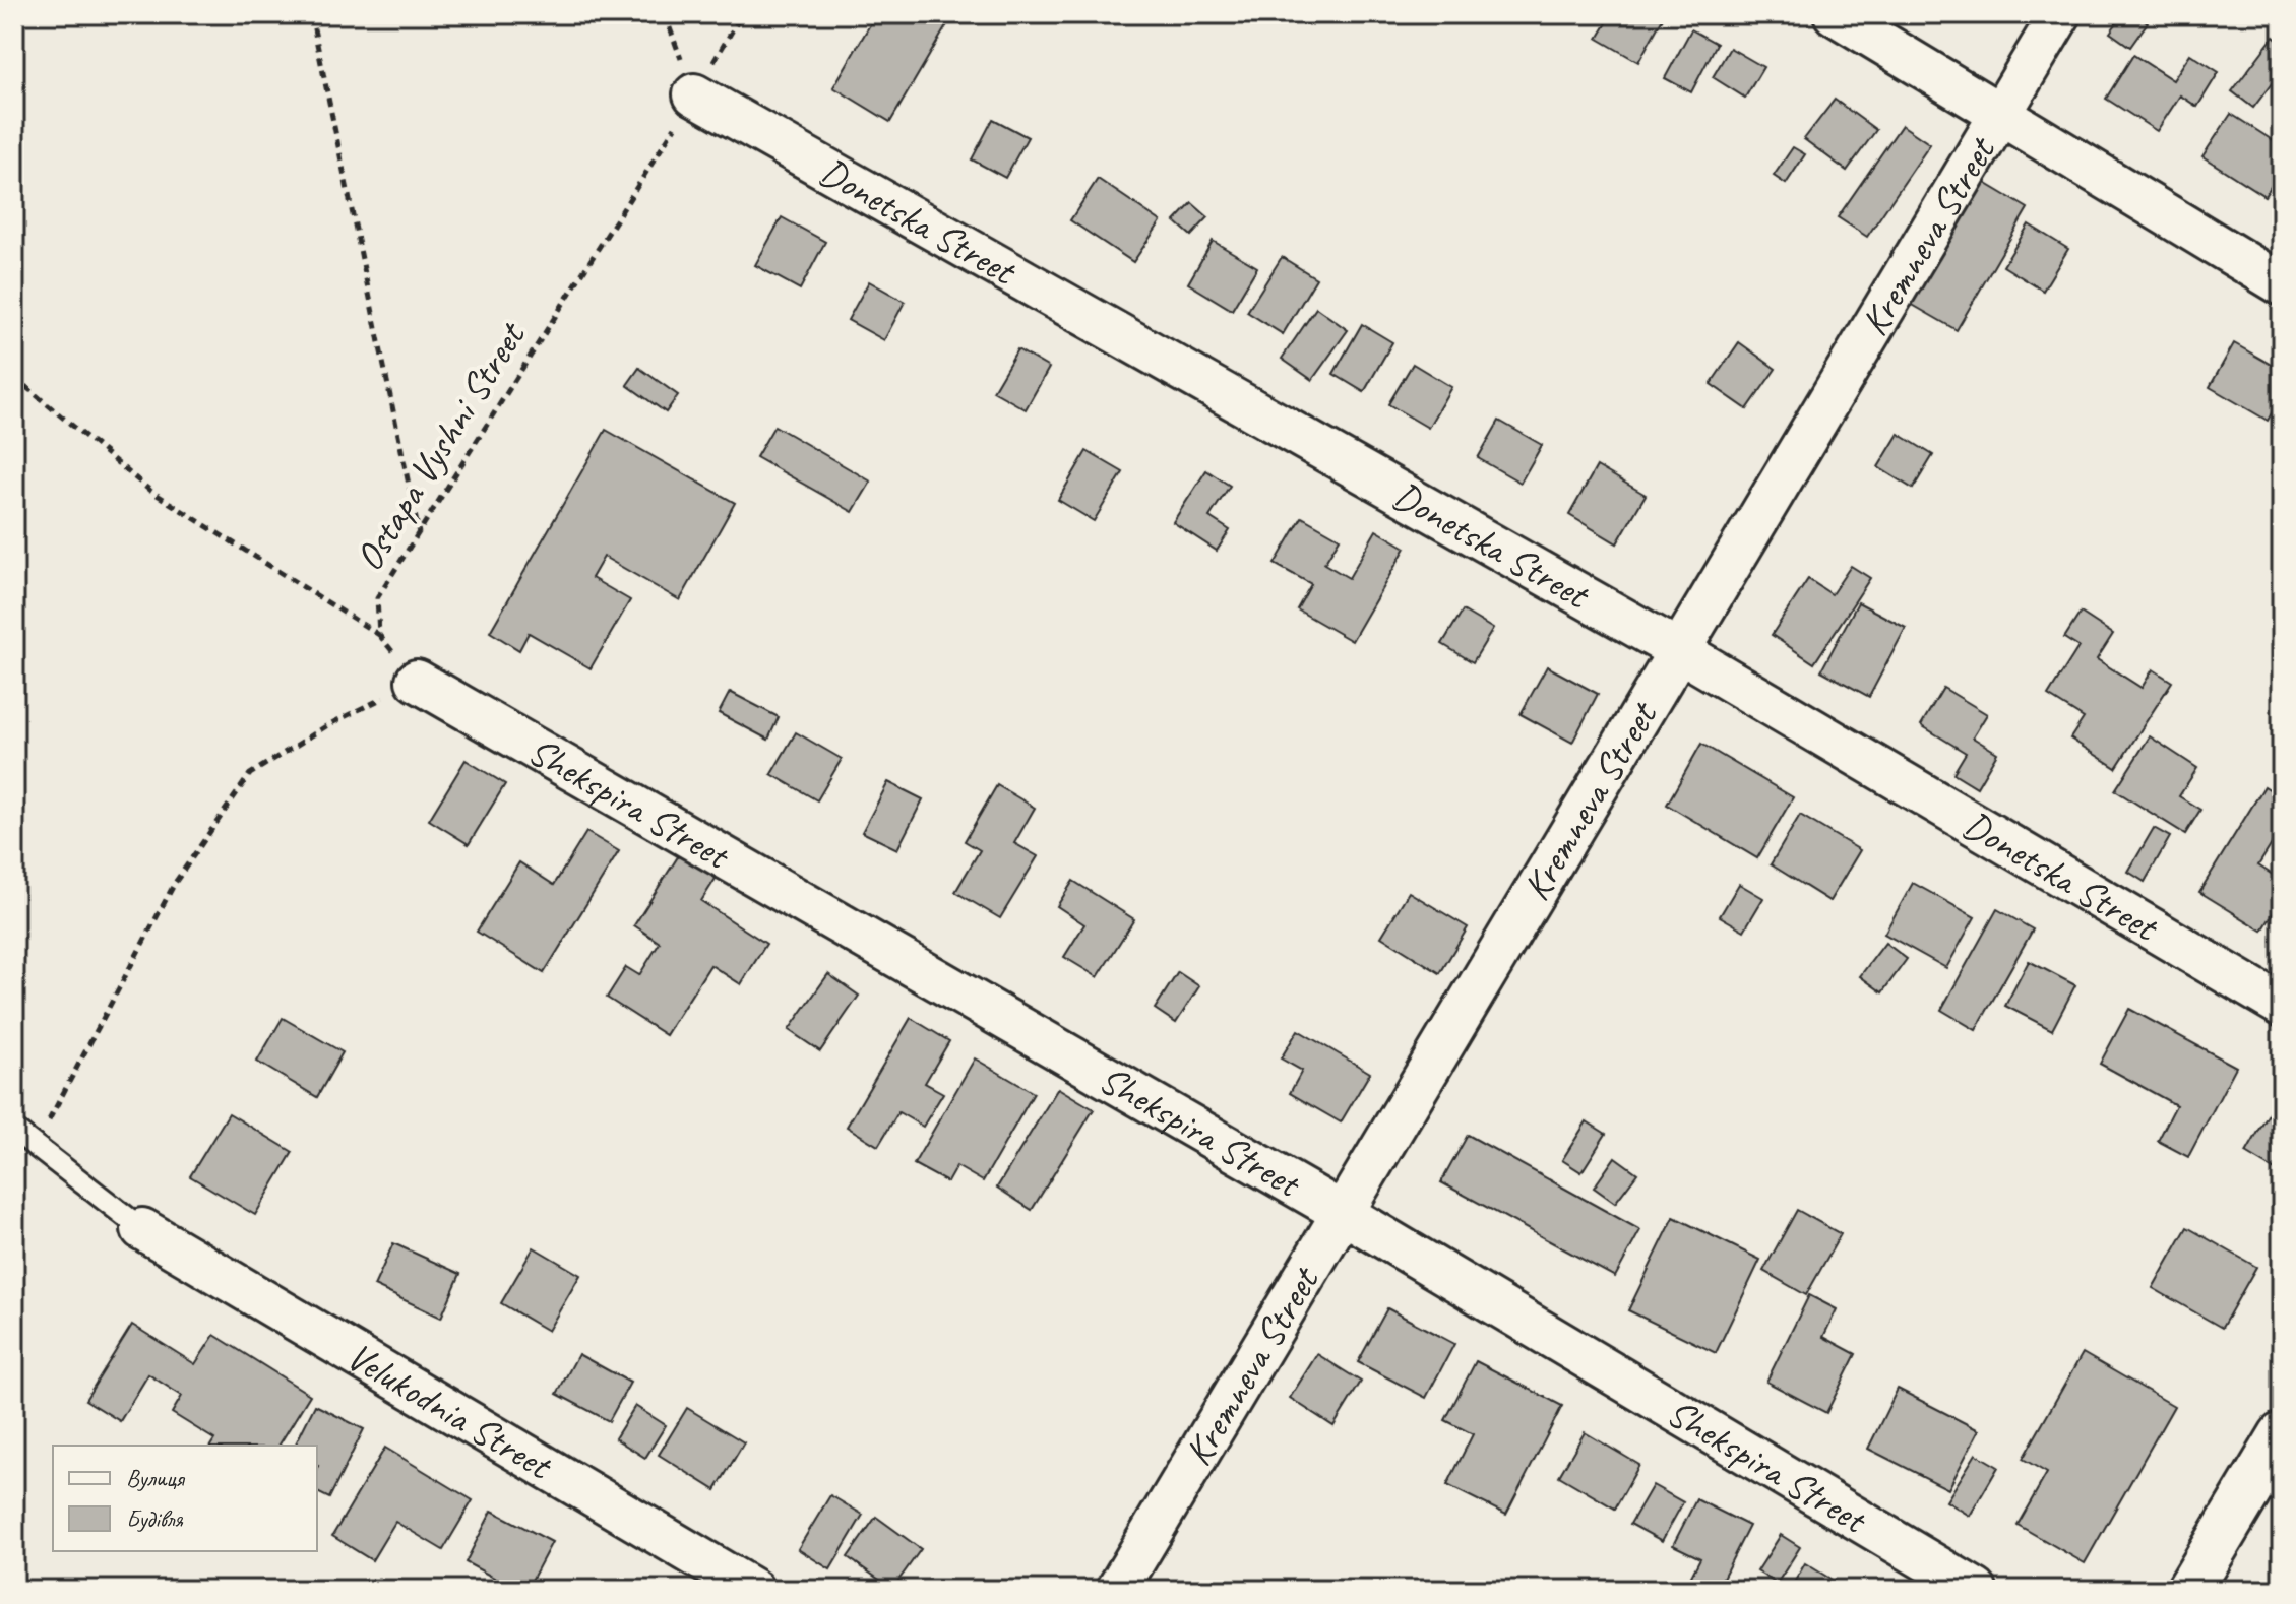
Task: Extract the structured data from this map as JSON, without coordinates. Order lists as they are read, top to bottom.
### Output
{
  "streets": {
    "street": [
      "Donetska Street",
      "Kremneva Street",
      "Shekspira Street",
      "Velukodnia Street"
    ],
    "path": ["Ostapa Vyshni Street"]
  },
  "crossings": [
    ["Donetska Street", "Kremneva Street"],
    ["Donetska Street", "Ostapa Vyshni Street"],
    ["Kremneva Street", "Shekspira Street"],
    ["Ostapa Vyshni Street", "Shekspira Street"]
  ],
  "legend": ["Вулиця", "Будівля"]
}
